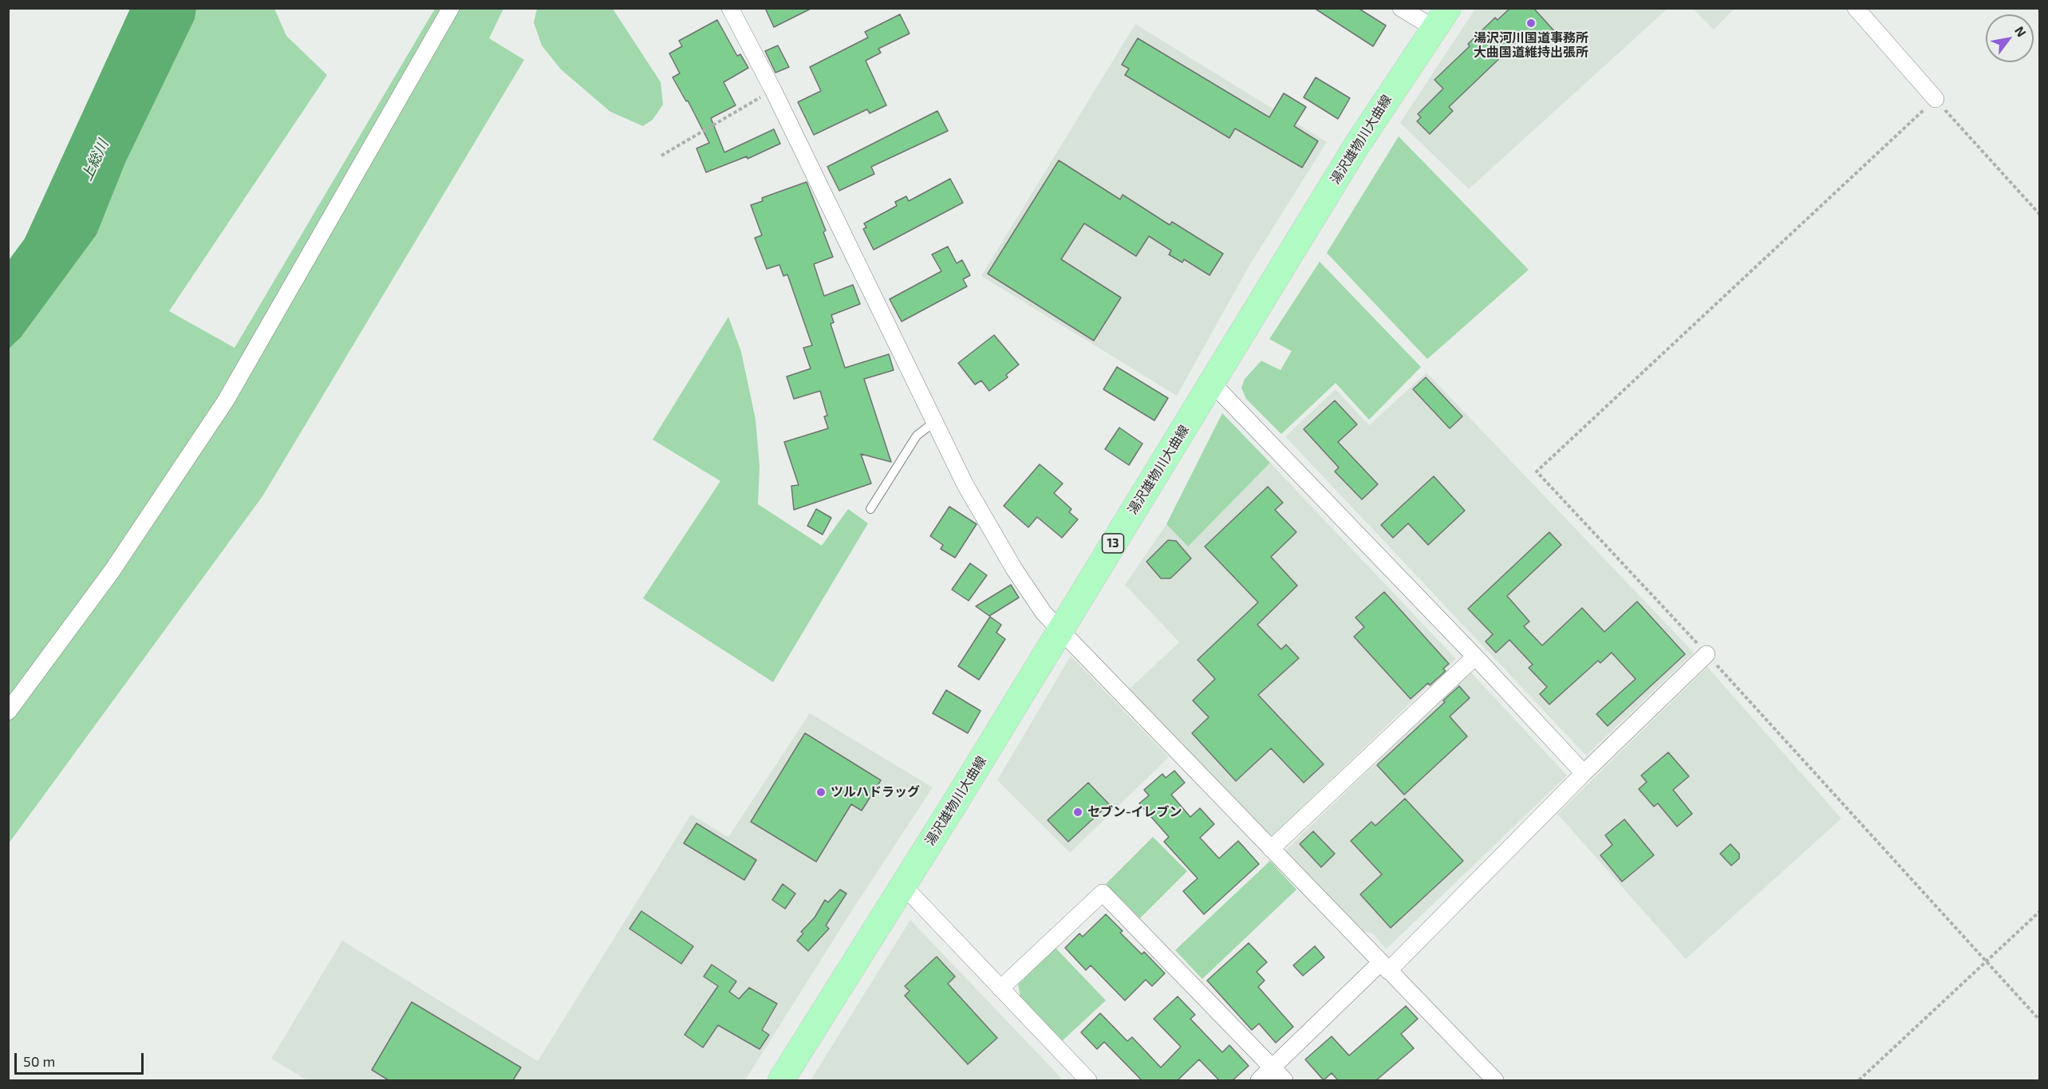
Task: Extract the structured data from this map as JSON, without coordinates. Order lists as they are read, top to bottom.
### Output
{
  "streets": {
    "main road": ["湯沢雄物川大曲線", "13"]
  },
  "water": ["上総川"],
  "places": ["湯沢河川国道事務所 大曲国道維持出張所", "ツルハドラッグ", "セブン-イレブン"],
  "scale_bar": "50 m",
  "north": "top right"
}
